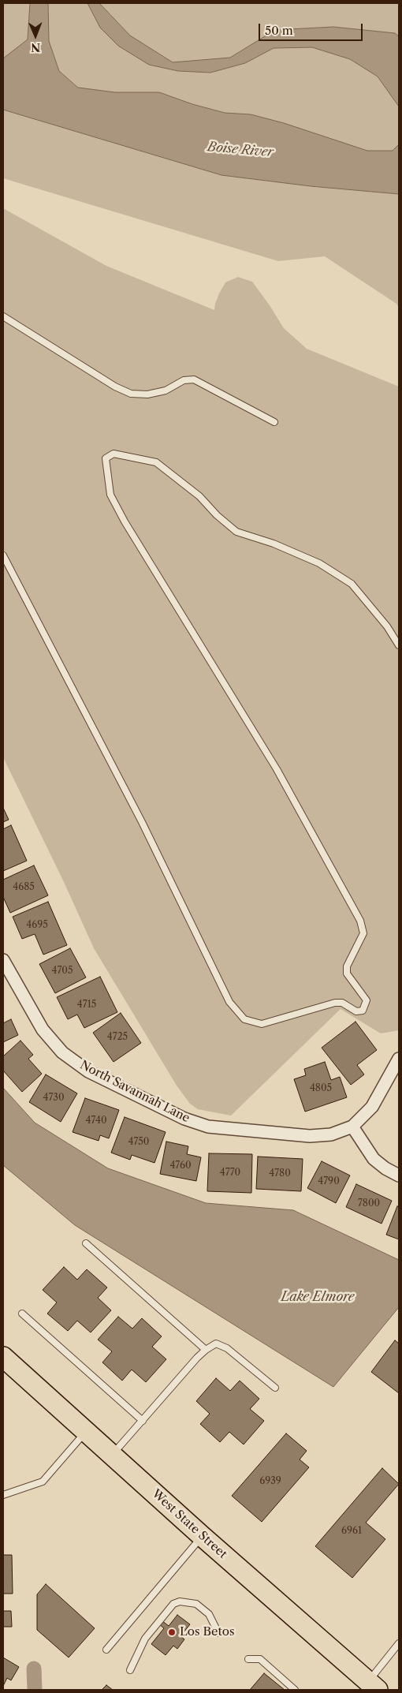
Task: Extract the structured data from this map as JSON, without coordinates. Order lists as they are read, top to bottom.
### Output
{
  "streets": {
    "main road": ["West State Street"],
    "street": ["North Savannah Lane"]
  },
  "water": ["Boise River", "Lake Elmore"],
  "places": ["Los Betos"],
  "house_numbers": [
    "4685",
    "4695",
    "4705",
    "4715",
    "4725",
    "4805",
    "4730",
    "4740",
    "4750",
    "4760",
    "4770",
    "4780",
    "4790",
    "7800",
    "6939",
    "6961"
  ],
  "scale_bar": "50 m",
  "north": "bottom"
}
